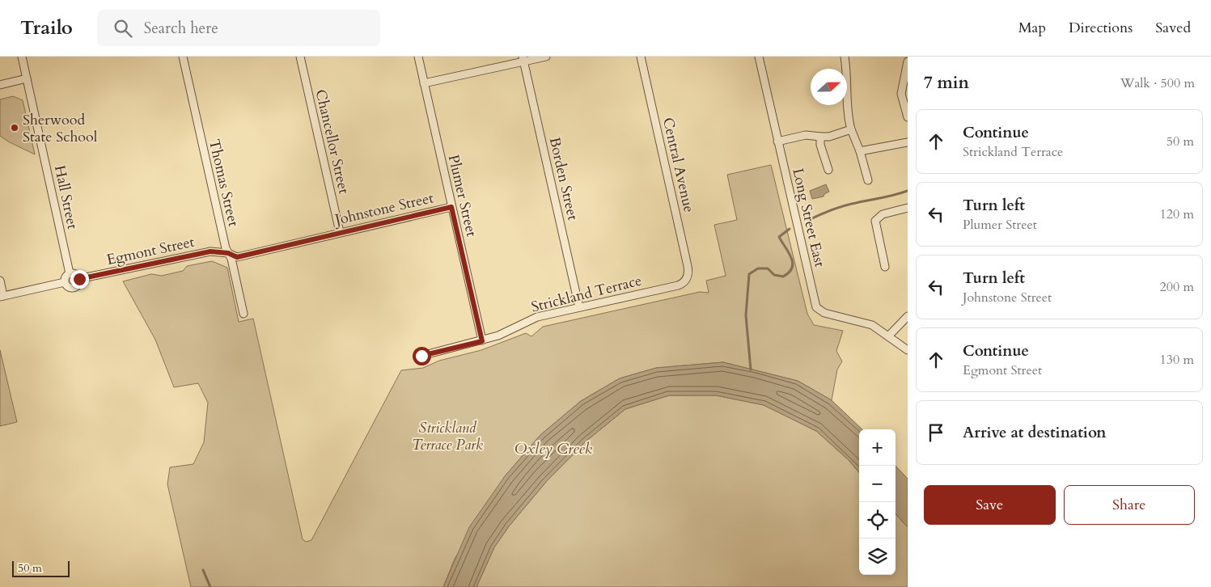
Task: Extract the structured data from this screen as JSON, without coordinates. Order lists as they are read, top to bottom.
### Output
{
  "streets": {
    "street": [
      "Chancellor Street",
      "Central Avenue",
      "Borden Street",
      "Thomas Street",
      "Plumer Street",
      "Hall Street",
      "Johnstone Street",
      "Long Street East",
      "Egmont Street",
      "Strickland Terrace"
    ]
  },
  "crossings": [
    ["Chancellor Street", "Johnstone Street"],
    ["Central Avenue", "Strickland Terrace"],
    ["Borden Street", "Strickland Terrace"],
    ["Thomas Street", "Johnstone Street"],
    ["Thomas Street", "Egmont Street"],
    ["Plumer Street", "Johnstone Street"],
    ["Plumer Street", "Strickland Terrace"],
    ["Hall Street", "Egmont Street"],
    ["Johnstone Street", "Egmont Street"]
  ],
  "water": ["Oxley Creek"],
  "parks": ["Strickland Terrace Park"],
  "places": ["Sherwood State School"],
  "scale_bar": "50 m",
  "north": "right",
  "page": {
    "header": "Trailo",
    "search": "Search here",
    "nav": ["Map", "Directions", "Saved"],
    "heading": ["7 min", "Walk · 500 m"],
    "list": [
      ["Continue", "Strickland Terrace", "50 m"],
      ["Turn left", "Plumer Street", "120 m"],
      ["Turn left", "Johnstone Street", "200 m"],
      ["Continue", "Egmont Street", "130 m"],
      "Arrive at destination"
    ],
    "map_buttons": ["+", "−"],
    "buttons": ["Save", "Share"],
    "scale": "50 m"
  }
}
